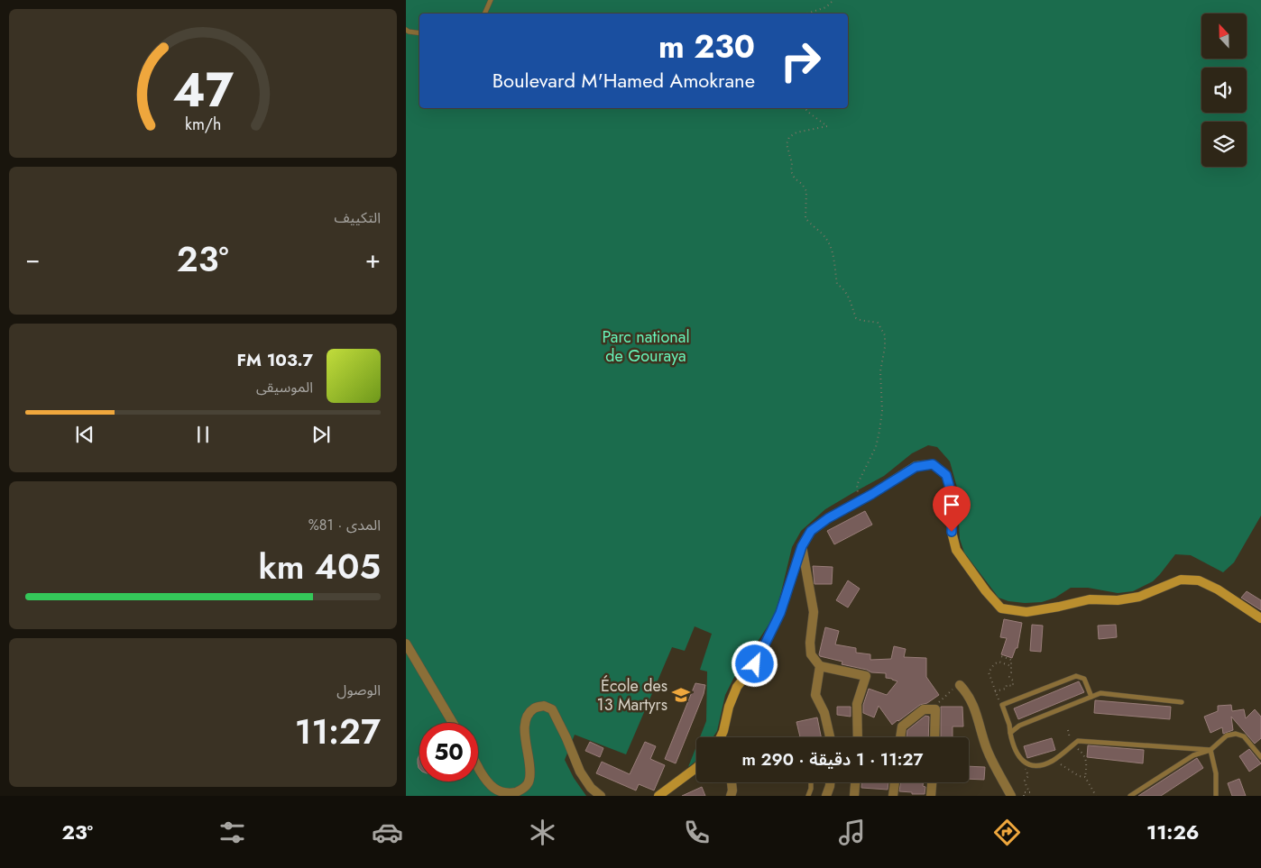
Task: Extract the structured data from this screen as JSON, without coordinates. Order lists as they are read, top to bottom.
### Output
{
  "parks": ["Parc national de Gouraya"],
  "places": {
    "school or university": ["École des 13 Martyrs"]
  },
  "north": "top",
  "page": {
    "turn": ["230 m", "Boulevard M'Hamed Amokrane"],
    "tile": [
      "التكييف",
      ["المدى · 81%", "405 km"],
      ["الوصول", "11:27"]
    ],
    "heat": ["−", "23°", "+"],
    "song": ["103.7 FM", "الموسيقى"],
    "limit": "50",
    "trip": "11:27 · 1 دقيقة · 290 m",
    "tabs": ["11:26", "23°"],
    "gauge": ["47", "km/h"]
  }
}
